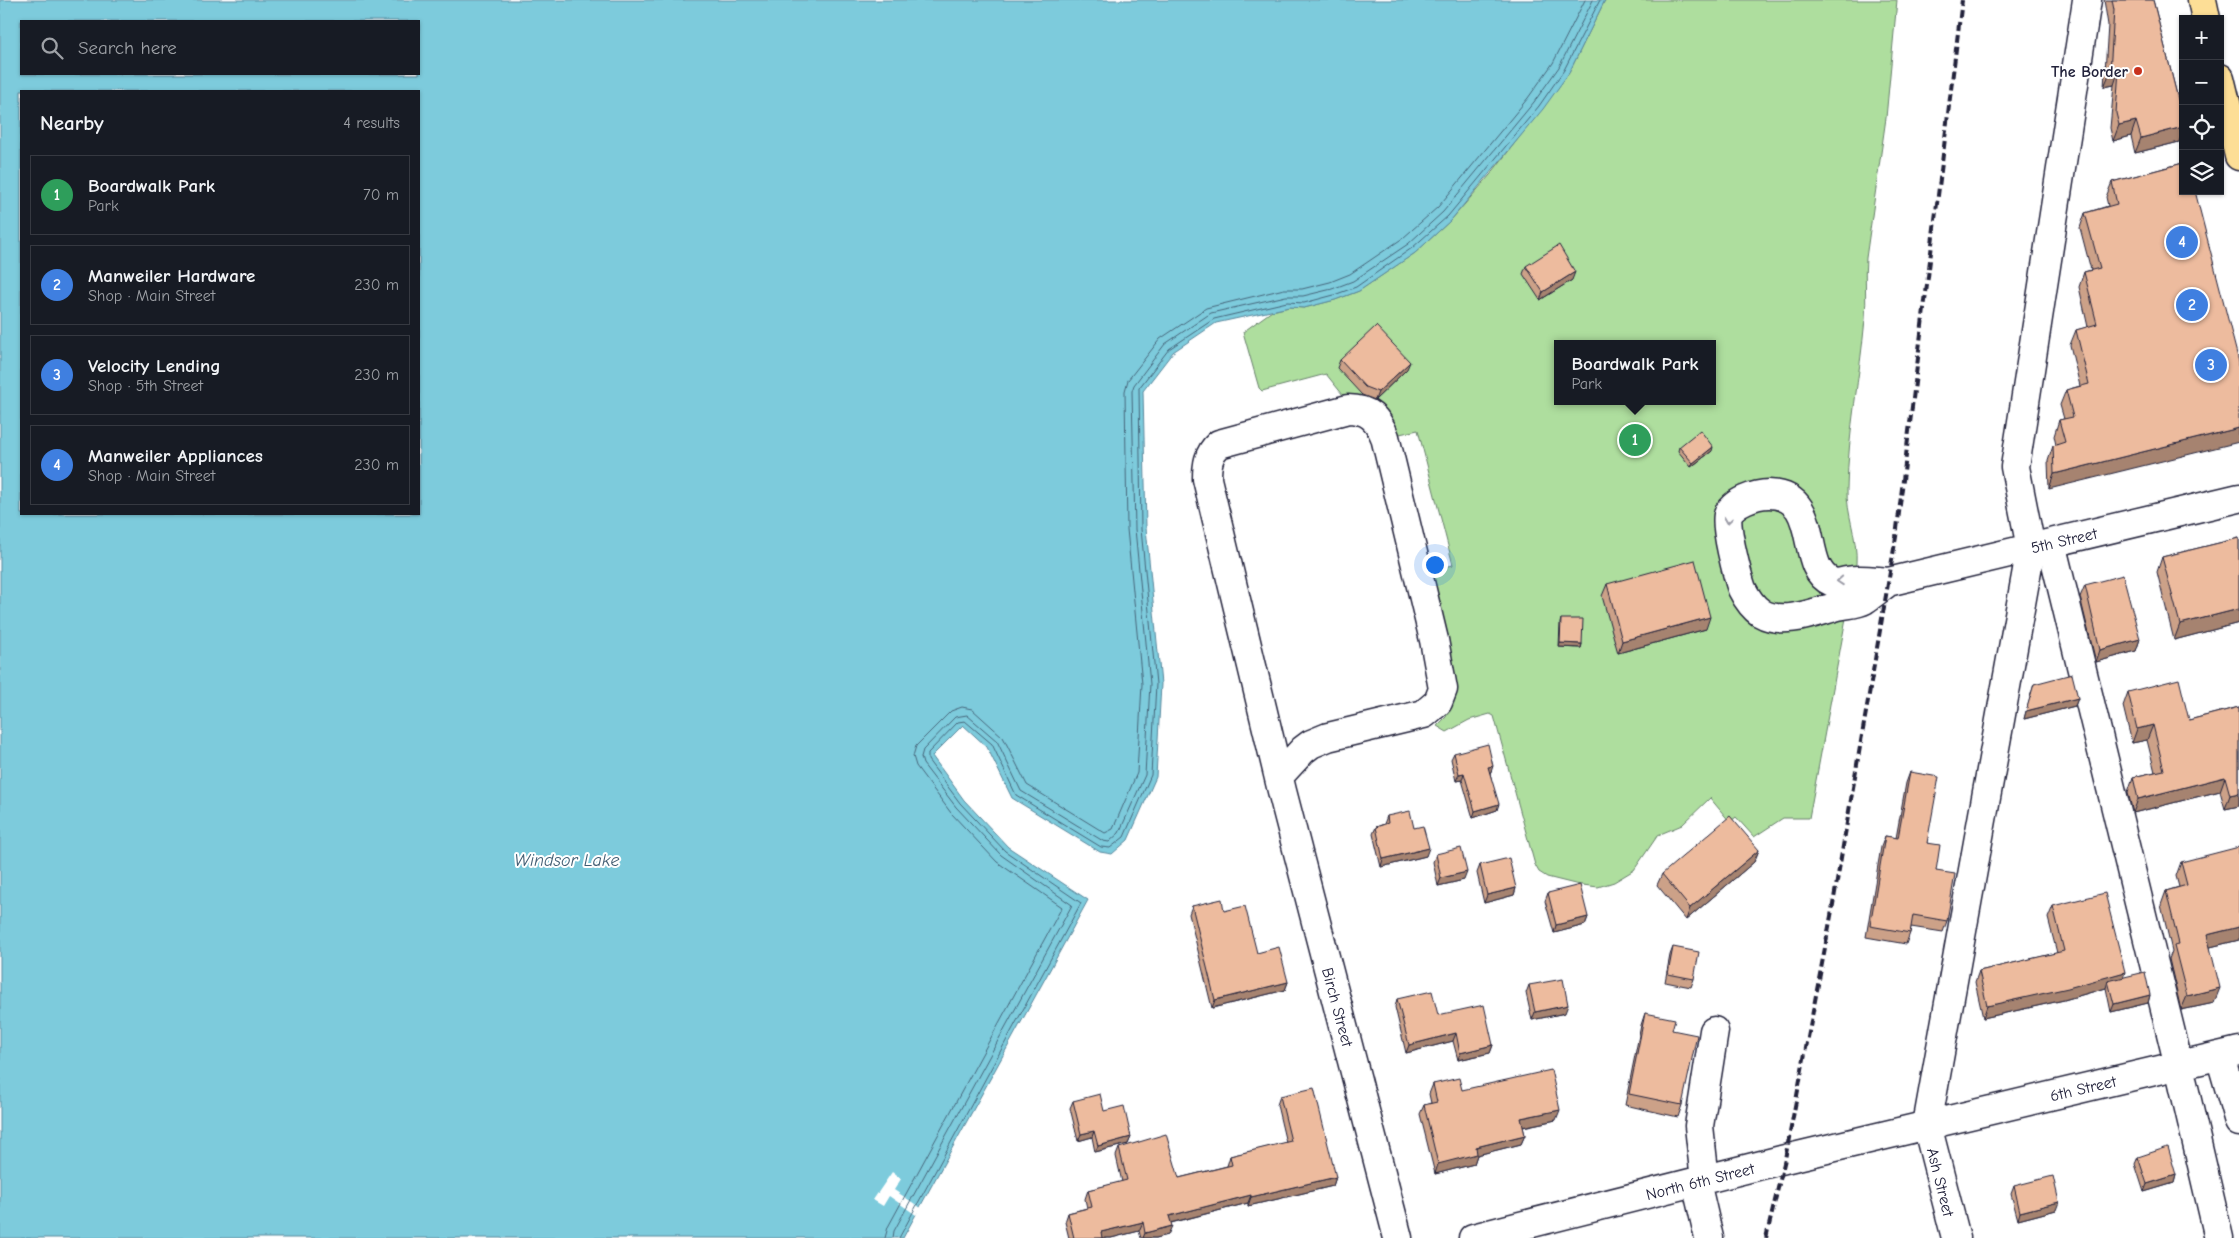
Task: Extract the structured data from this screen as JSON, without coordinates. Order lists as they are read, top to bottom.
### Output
{
  "streets": {
    "street": [
      "5th Street",
      "Birch Street",
      "6th Street",
      "North 6th Street",
      "Ash Street"
    ]
  },
  "crossings": [
    ["6th Street", "North 6th Street"],
    ["6th Street", "Ash Street"],
    ["North 6th Street", "Ash Street"]
  ],
  "water": ["Windsor Lake"],
  "places": ["The Border"],
  "page": {
    "map_buttons": ["+", "−"],
    "search": "Search here",
    "heading": ["Nearby", "4 results"],
    "list": [
      {
        "mark": "1",
        "name": "Boardwalk Park",
        "note": "Park",
        "value": "70 m"
      },
      {
        "mark": "2",
        "name": "Manweiler Hardware",
        "note": "Shop · Main Street",
        "value": "230 m"
      },
      {
        "mark": "3",
        "name": "Velocity Lending",
        "note": "Shop · 5th Street",
        "value": "230 m"
      },
      {
        "mark": "4",
        "name": "Manweiler Appliances",
        "note": "Shop · Main Street",
        "value": "230 m"
      }
    ],
    "pins": [
      "4",
      "2",
      "3",
      "1"
    ],
    "popup": ["Boardwalk Park", "Park"]
  }
}
